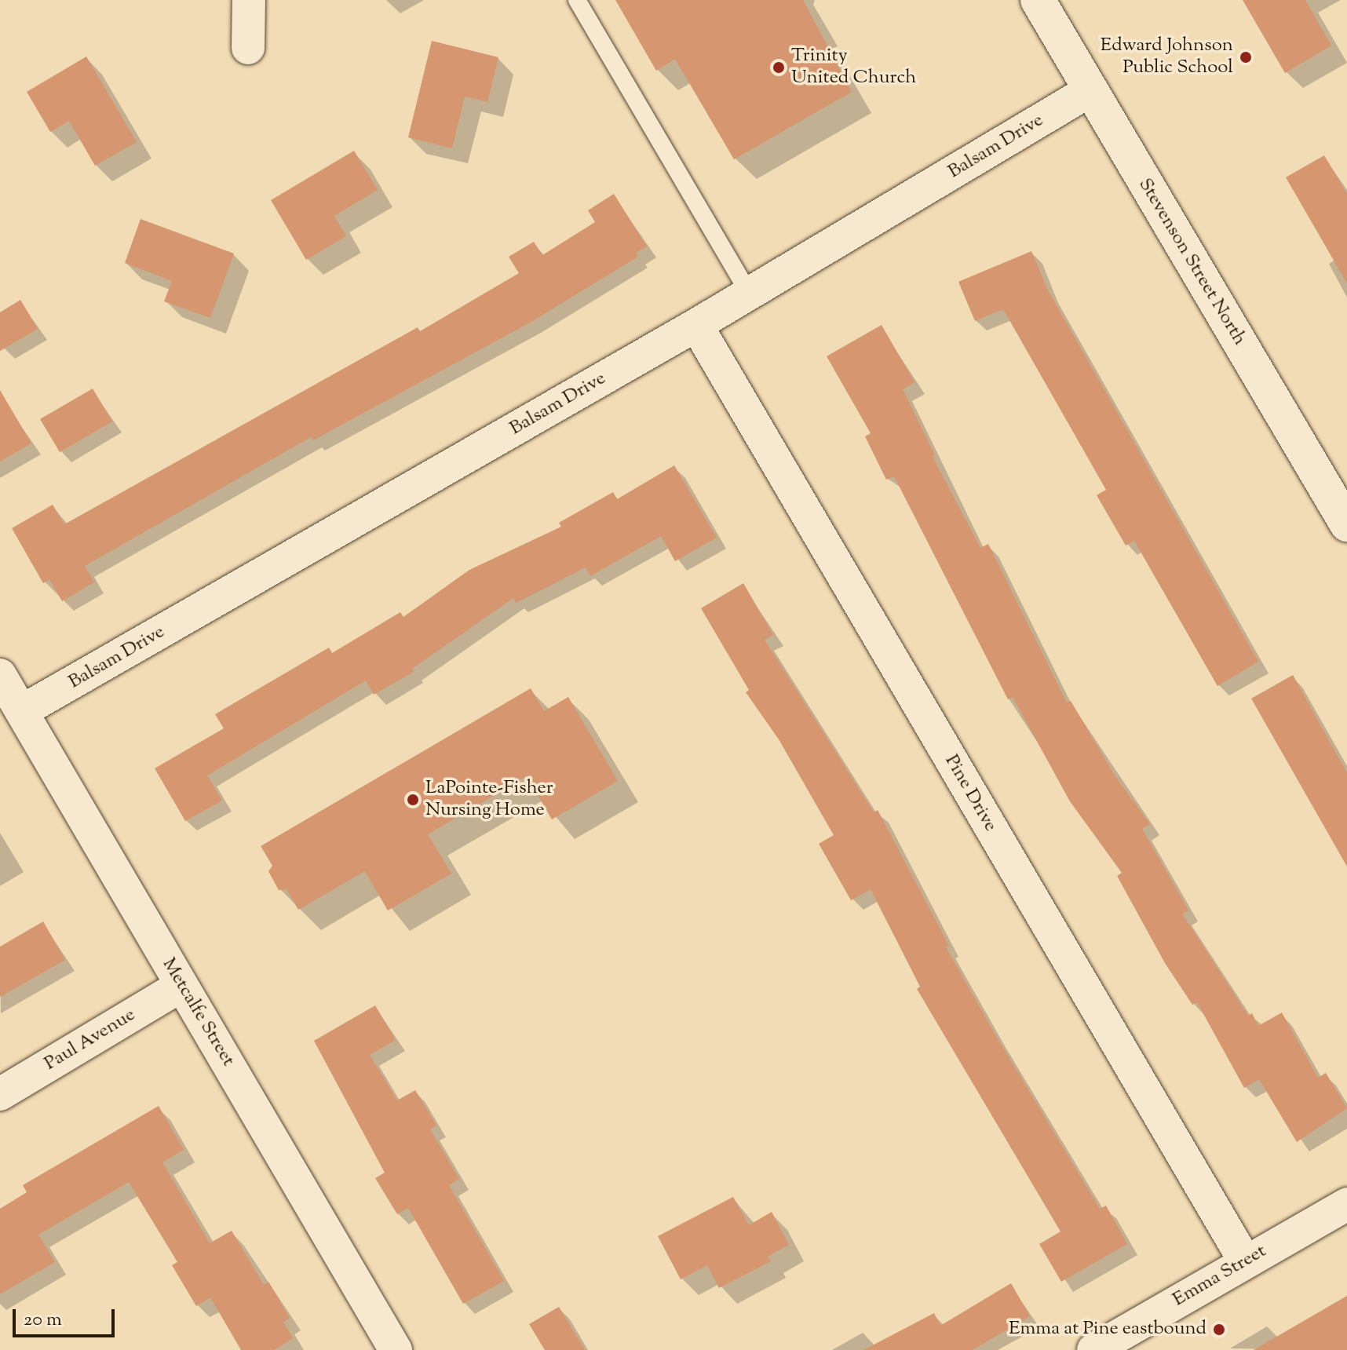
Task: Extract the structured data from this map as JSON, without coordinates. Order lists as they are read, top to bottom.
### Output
{
  "streets": {
    "main road": ["Stevenson Street North"],
    "street": [
      "Balsam Drive",
      "Pine Drive",
      "Metcalfe Street",
      "Paul Avenue",
      "Emma Street"
    ]
  },
  "crossings": [
    ["Balsam Drive", "Stevenson Street North"],
    ["Balsam Drive", "Pine Drive"],
    ["Balsam Drive", "Metcalfe Street"],
    ["Pine Drive", "Emma Street"],
    ["Metcalfe Street", "Paul Avenue"]
  ],
  "places": [
    "Edward Johnson Public School",
    "Trinity United Church",
    "LaPointe-Fisher Nursing Home",
    "Emma at Pine eastbound"
  ],
  "scale_bar": "20 m"
}
